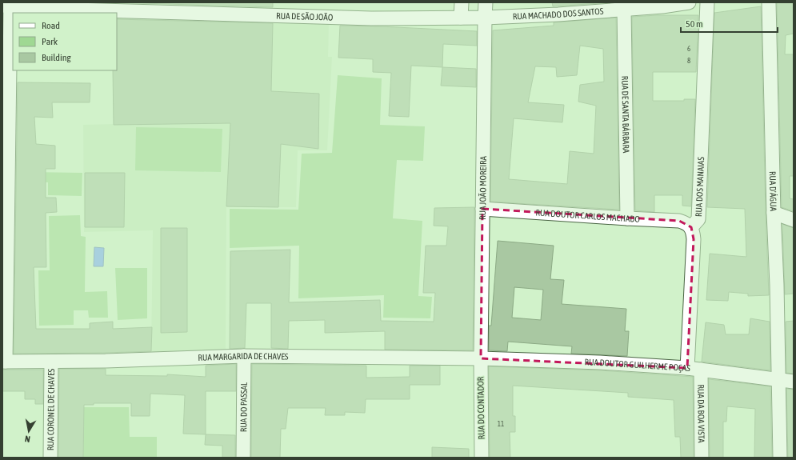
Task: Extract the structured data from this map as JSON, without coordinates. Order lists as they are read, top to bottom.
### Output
{
  "streets": {
    "street": [
      "RUA MACHADO DOS SANTOS",
      "RUA DE SÃO JOÃO",
      "RUA DE SANTA BÁRBARA",
      "RUA DOS MANAIAS",
      "RUA JOÃO MOREIRA",
      "RUA D'ÁGUA",
      "RUA DOUTOR CARLOS MACHADO",
      "RUA MARGARIDA DE CHAVES",
      "RUA DOUTOR GUILHERME POÇAS",
      "RUA DO PASSAL",
      "RUA DO CONTADOR",
      "RUA CORONEL DE CHAVES",
      "RUA DA BOA VISTA"
    ]
  },
  "crossings": [
    ["RUA MACHADO DOS SANTOS", "RUA DE SÃO JOÃO"],
    ["RUA MACHADO DOS SANTOS", "RUA DE SANTA BÁRBARA"],
    ["RUA MACHADO DOS SANTOS", "RUA JOÃO MOREIRA"],
    ["RUA DE SÃO JOÃO", "RUA JOÃO MOREIRA"],
    ["RUA DE SANTA BÁRBARA", "RUA DOUTOR CARLOS MACHADO"],
    ["RUA DOS MANAIAS", "RUA DOUTOR CARLOS MACHADO"],
    ["RUA DOS MANAIAS", "RUA DOUTOR GUILHERME POÇAS"],
    ["RUA JOÃO MOREIRA", "RUA DOUTOR CARLOS MACHADO"],
    ["RUA JOÃO MOREIRA", "RUA MARGARIDA DE CHAVES"],
    ["RUA JOÃO MOREIRA", "RUA DOUTOR GUILHERME POÇAS"],
    ["RUA JOÃO MOREIRA", "RUA DO CONTADOR"],
    ["RUA D'ÁGUA", "RUA DOUTOR GUILHERME POÇAS"],
    ["RUA MARGARIDA DE CHAVES", "RUA DOUTOR GUILHERME POÇAS"],
    ["RUA MARGARIDA DE CHAVES", "RUA DO PASSAL"],
    ["RUA MARGARIDA DE CHAVES", "RUA DO CONTADOR"],
    ["RUA MARGARIDA DE CHAVES", "RUA CORONEL DE CHAVES"],
    ["RUA DOUTOR GUILHERME POÇAS", "RUA DO CONTADOR"],
    ["RUA DOUTOR GUILHERME POÇAS", "RUA DA BOA VISTA"]
  ],
  "house_numbers": ["6", "8", "11"],
  "legend": ["Road", "Park", "Building"],
  "scale_bar": "50 m",
  "north": "bottom"
}
